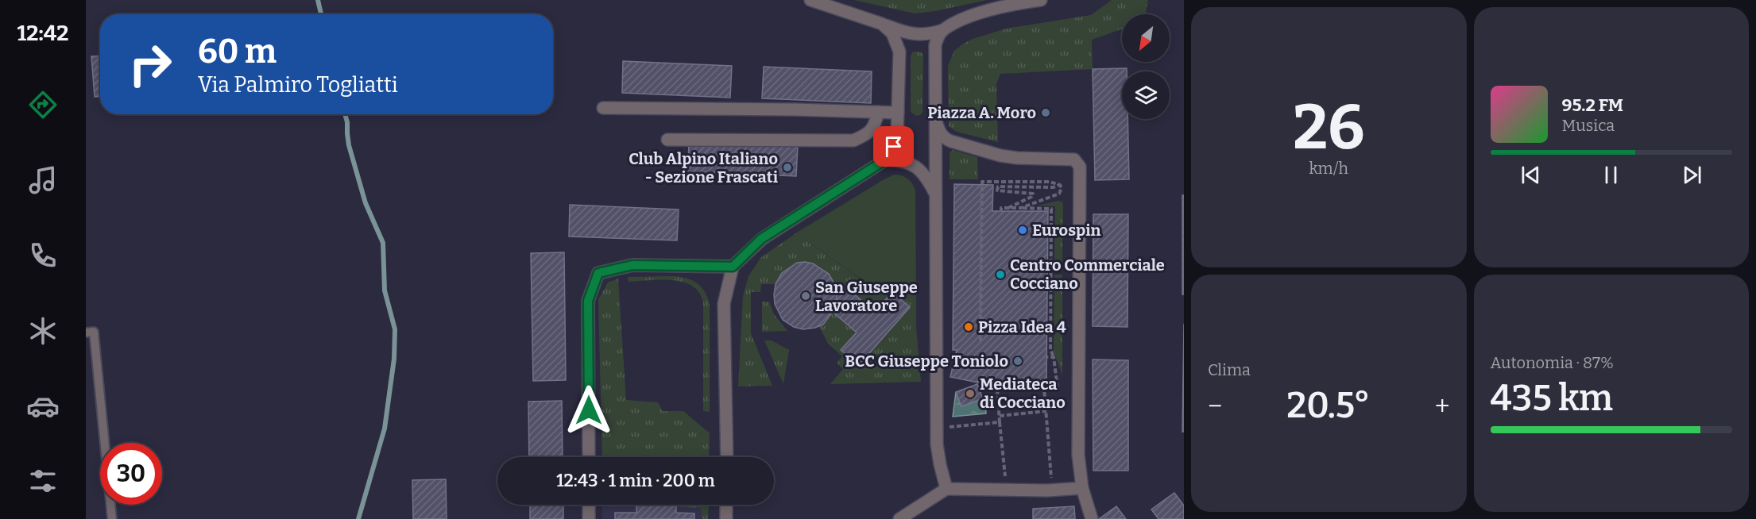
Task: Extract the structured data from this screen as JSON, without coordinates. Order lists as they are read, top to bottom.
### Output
{
  "places": [
    "Piazza A. Moro",
    "Club Alpino Italiano - Sezione Frascati",
    "Eurospin",
    "Centro Commerciale Cocciano",
    "San Giuseppe Lavoratore",
    "Pizza Idea 4",
    "BCC Giuseppe Toniolo",
    "Mediateca di Cocciano"
  ],
  "north": "bottom left",
  "page": {
    "tabs": "12:42",
    "tile": [
      ["26", "km/h"],
      "Clima",
      ["Autonomia · 87%", "435 km"]
    ],
    "turn": ["60 m", "Via Palmiro Togliatti"],
    "song": ["95.2 FM", "Musica"],
    "heat": ["−", "20.5°", "+"],
    "limit": "30",
    "trip": "12:43 · 1 min · 200 m"
  }
}
